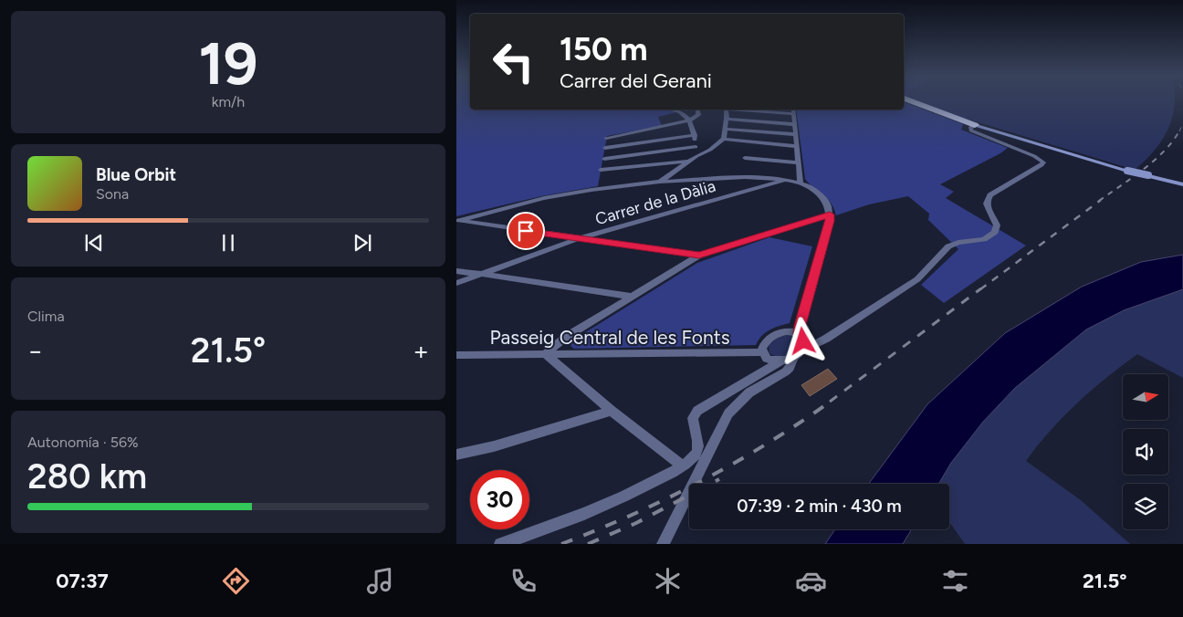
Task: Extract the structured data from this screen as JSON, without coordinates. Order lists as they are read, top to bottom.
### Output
{
  "streets": {
    "street": ["Carrer de la Dàlia", "Passeig Central de les Fonts"]
  },
  "north": "right",
  "page": {
    "tile": [
      ["19", "km/h"],
      "Clima",
      ["Autonomía · 56%", "280 km"]
    ],
    "turn": ["150 m", "Carrer del Gerani"],
    "song": ["Blue Orbit", "Sona"],
    "heat": ["−", "21.5°", "+"],
    "limit": "30",
    "trip": "07:39 · 2 min · 430 m",
    "tabs": ["07:37", "21.5°"]
  }
}
